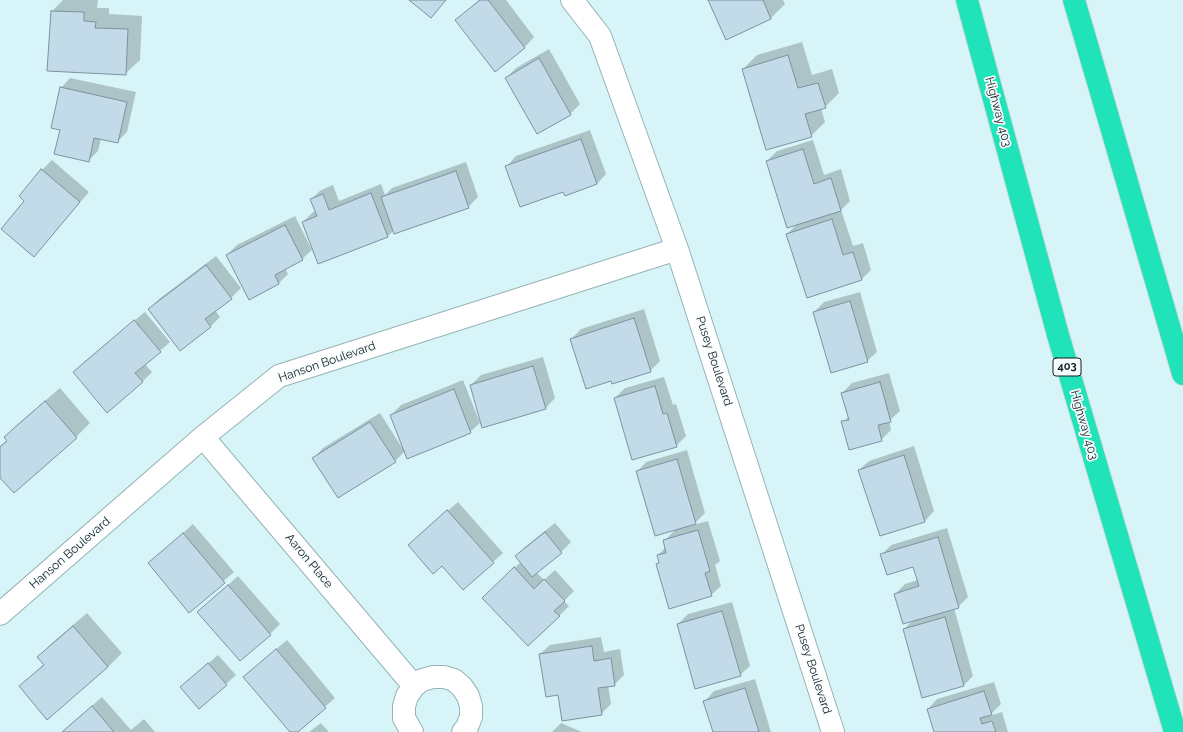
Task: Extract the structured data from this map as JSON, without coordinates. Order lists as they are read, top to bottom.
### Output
{
  "streets": {
    "highway": ["Highway 403", "403"],
    "street": ["Pusey Boulevard", "Hanson Boulevard", "Aaron Place"]
  },
  "crossings": [
    ["Pusey Boulevard", "Hanson Boulevard"],
    ["Hanson Boulevard", "Aaron Place"]
  ]
}
